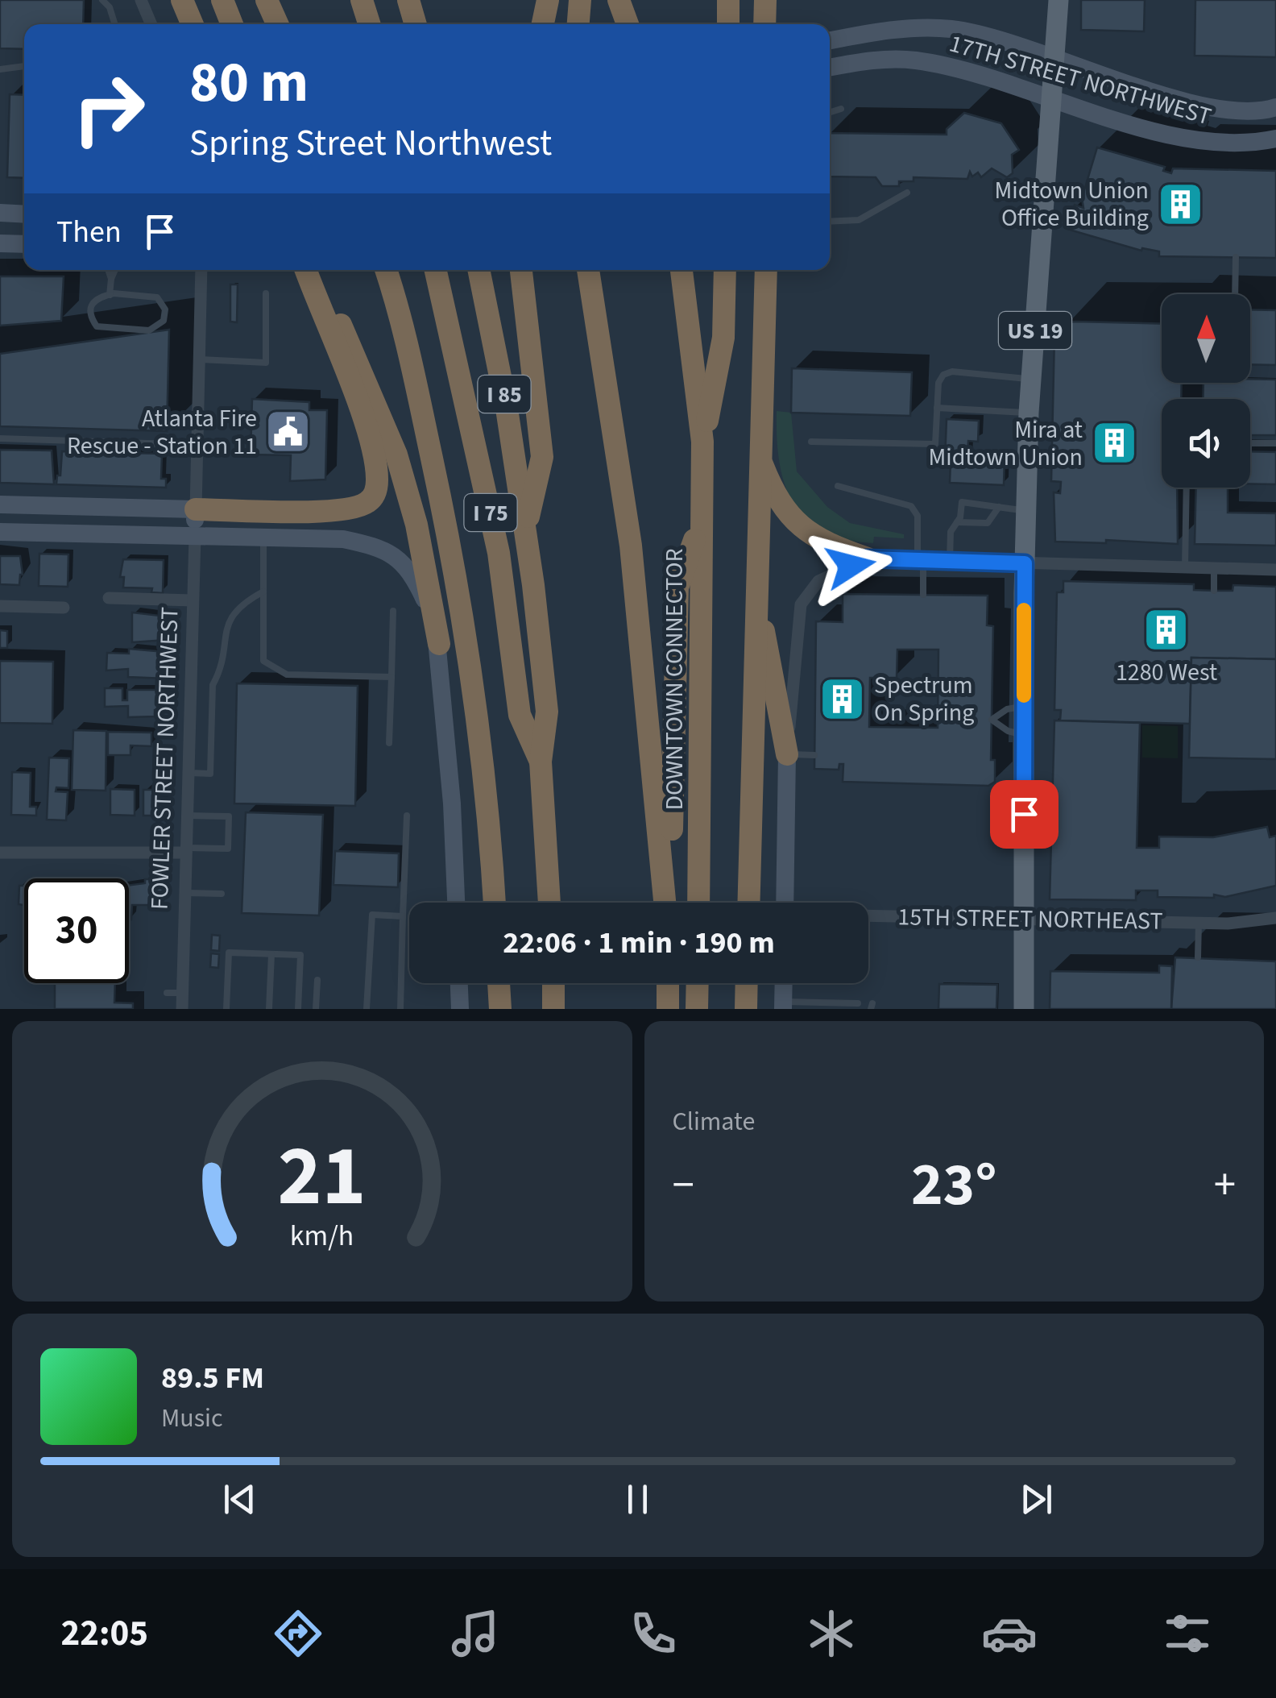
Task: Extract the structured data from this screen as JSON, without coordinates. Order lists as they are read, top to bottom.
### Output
{
  "streets": {
    "highway": ["I 85", "I 75", "DOWNTOWN CONNECTOR"],
    "main road": ["US 19"],
    "street": ["17TH STREET NORTHWEST", "FOWLER STREET NORTHWEST", "15TH STREET NORTHEAST"]
  },
  "crossings": [
    ["17TH STREET NORTHWEST", "US 19"],
    ["US 19", "15TH STREET NORTHEAST"],
    ["I 85", "I 75"]
  ],
  "places": {
    "building": [
      "Midtown Union Office Building",
      "Mira at Midtown Union",
      "1280 West",
      "Spectrum On Spring"
    ],
    "public building": ["Atlanta Fire Rescue - Station 11"]
  },
  "north": "top",
  "page": {
    "turn": ["80 m", "Spring Street Northwest"],
    "then": "Then",
    "limit": "30",
    "trip": "22:06 · 1 min · 190 m",
    "tile": "Climate",
    "heat": ["−", "23°", "+"],
    "song": ["89.5 FM", "Music"],
    "tabs": "22:05",
    "gauge": ["21", "km/h"]
  }
}
